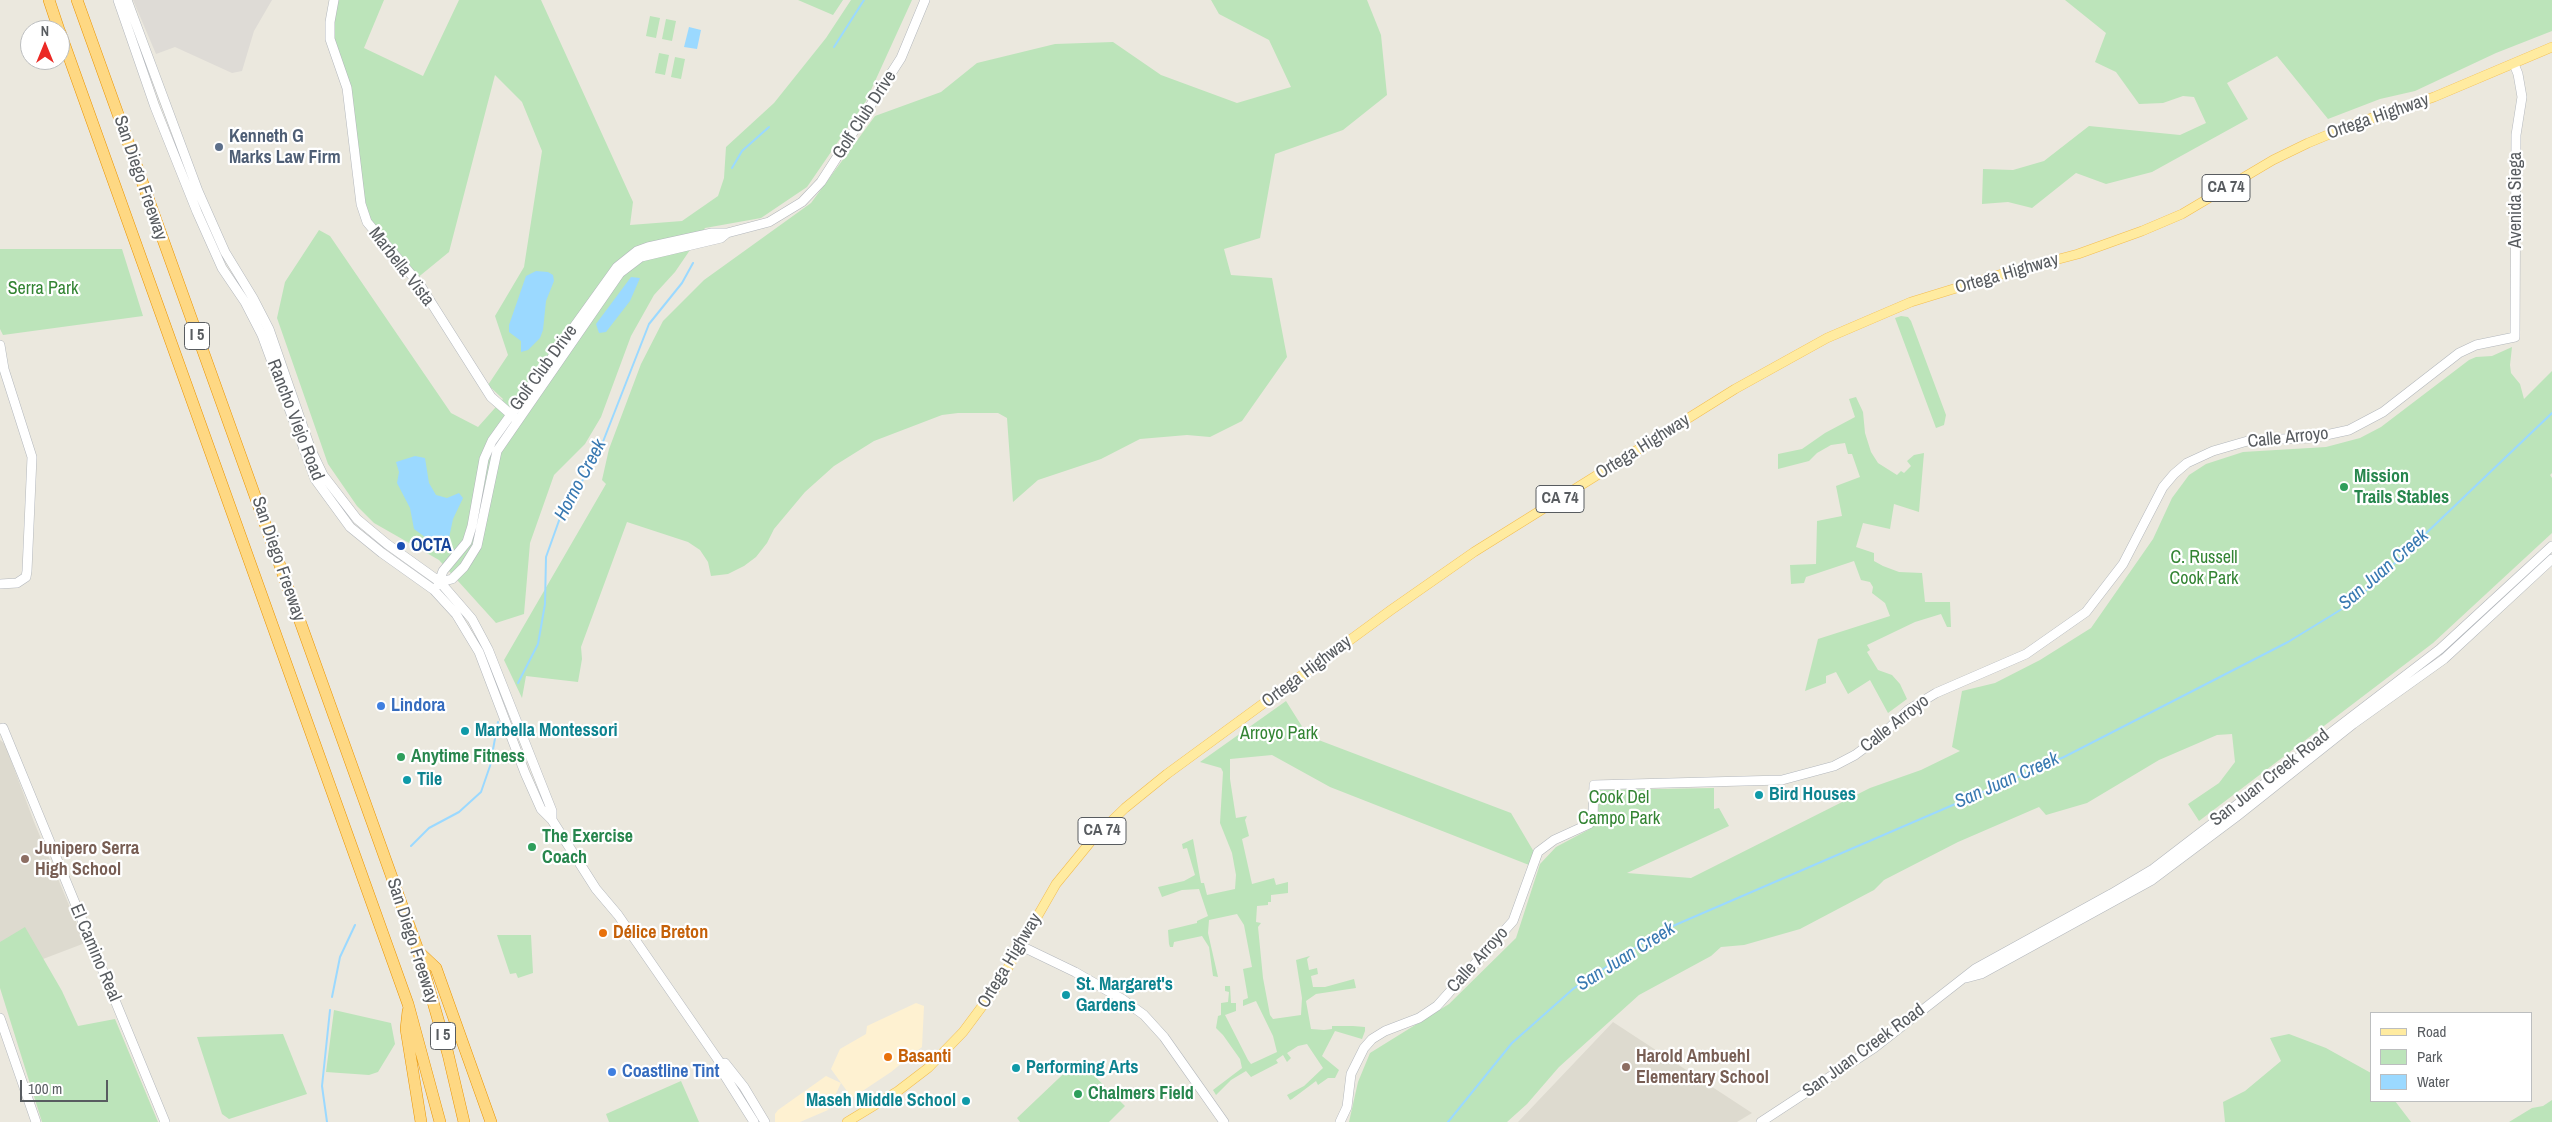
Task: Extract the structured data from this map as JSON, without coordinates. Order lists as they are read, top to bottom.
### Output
{
  "streets": {
    "highway": ["San Diego Freeway", "I 5"],
    "main road": ["Ortega Highway", "CA 74"],
    "street": [
      "Golf Club Drive",
      "Avenida Siega",
      "Marbella Vista",
      "Rancho Viejo Road",
      "Calle Arroyo",
      "San Juan Creek Road",
      "El Camino Real"
    ]
  },
  "crossings": [
    ["Golf Club Drive", "Marbella Vista"],
    ["Golf Club Drive", "Rancho Viejo Road"],
    ["Ortega Highway", "Avenida Siega"],
    ["Avenida Siega", "Calle Arroyo"]
  ],
  "water": ["Horno Creek", "San Juan Creek"],
  "parks": [
    "Serra Park",
    "C. Russell Cook Park",
    "Arroyo Park",
    "Cook Del Campo Park"
  ],
  "places": [
    "Kenneth G Marks Law Firm",
    "Mission Trails Stables",
    "OCTA",
    "Lindora",
    "Marbella Montessori",
    "Anytime Fitness",
    "Tile",
    "Bird Houses",
    "The Exercise Coach",
    "Junipero Serra High School",
    "Délice Breton",
    "St. Margaret's Gardens",
    "Basanti",
    "Harold Ambuehl Elementary School",
    "Performing Arts",
    "Coastline Tint",
    "Chalmers Field",
    "Maseh Middle School"
  ],
  "legend": ["Road", "Park", "Water"],
  "scale_bar": "100 m",
  "north": "top"
}
